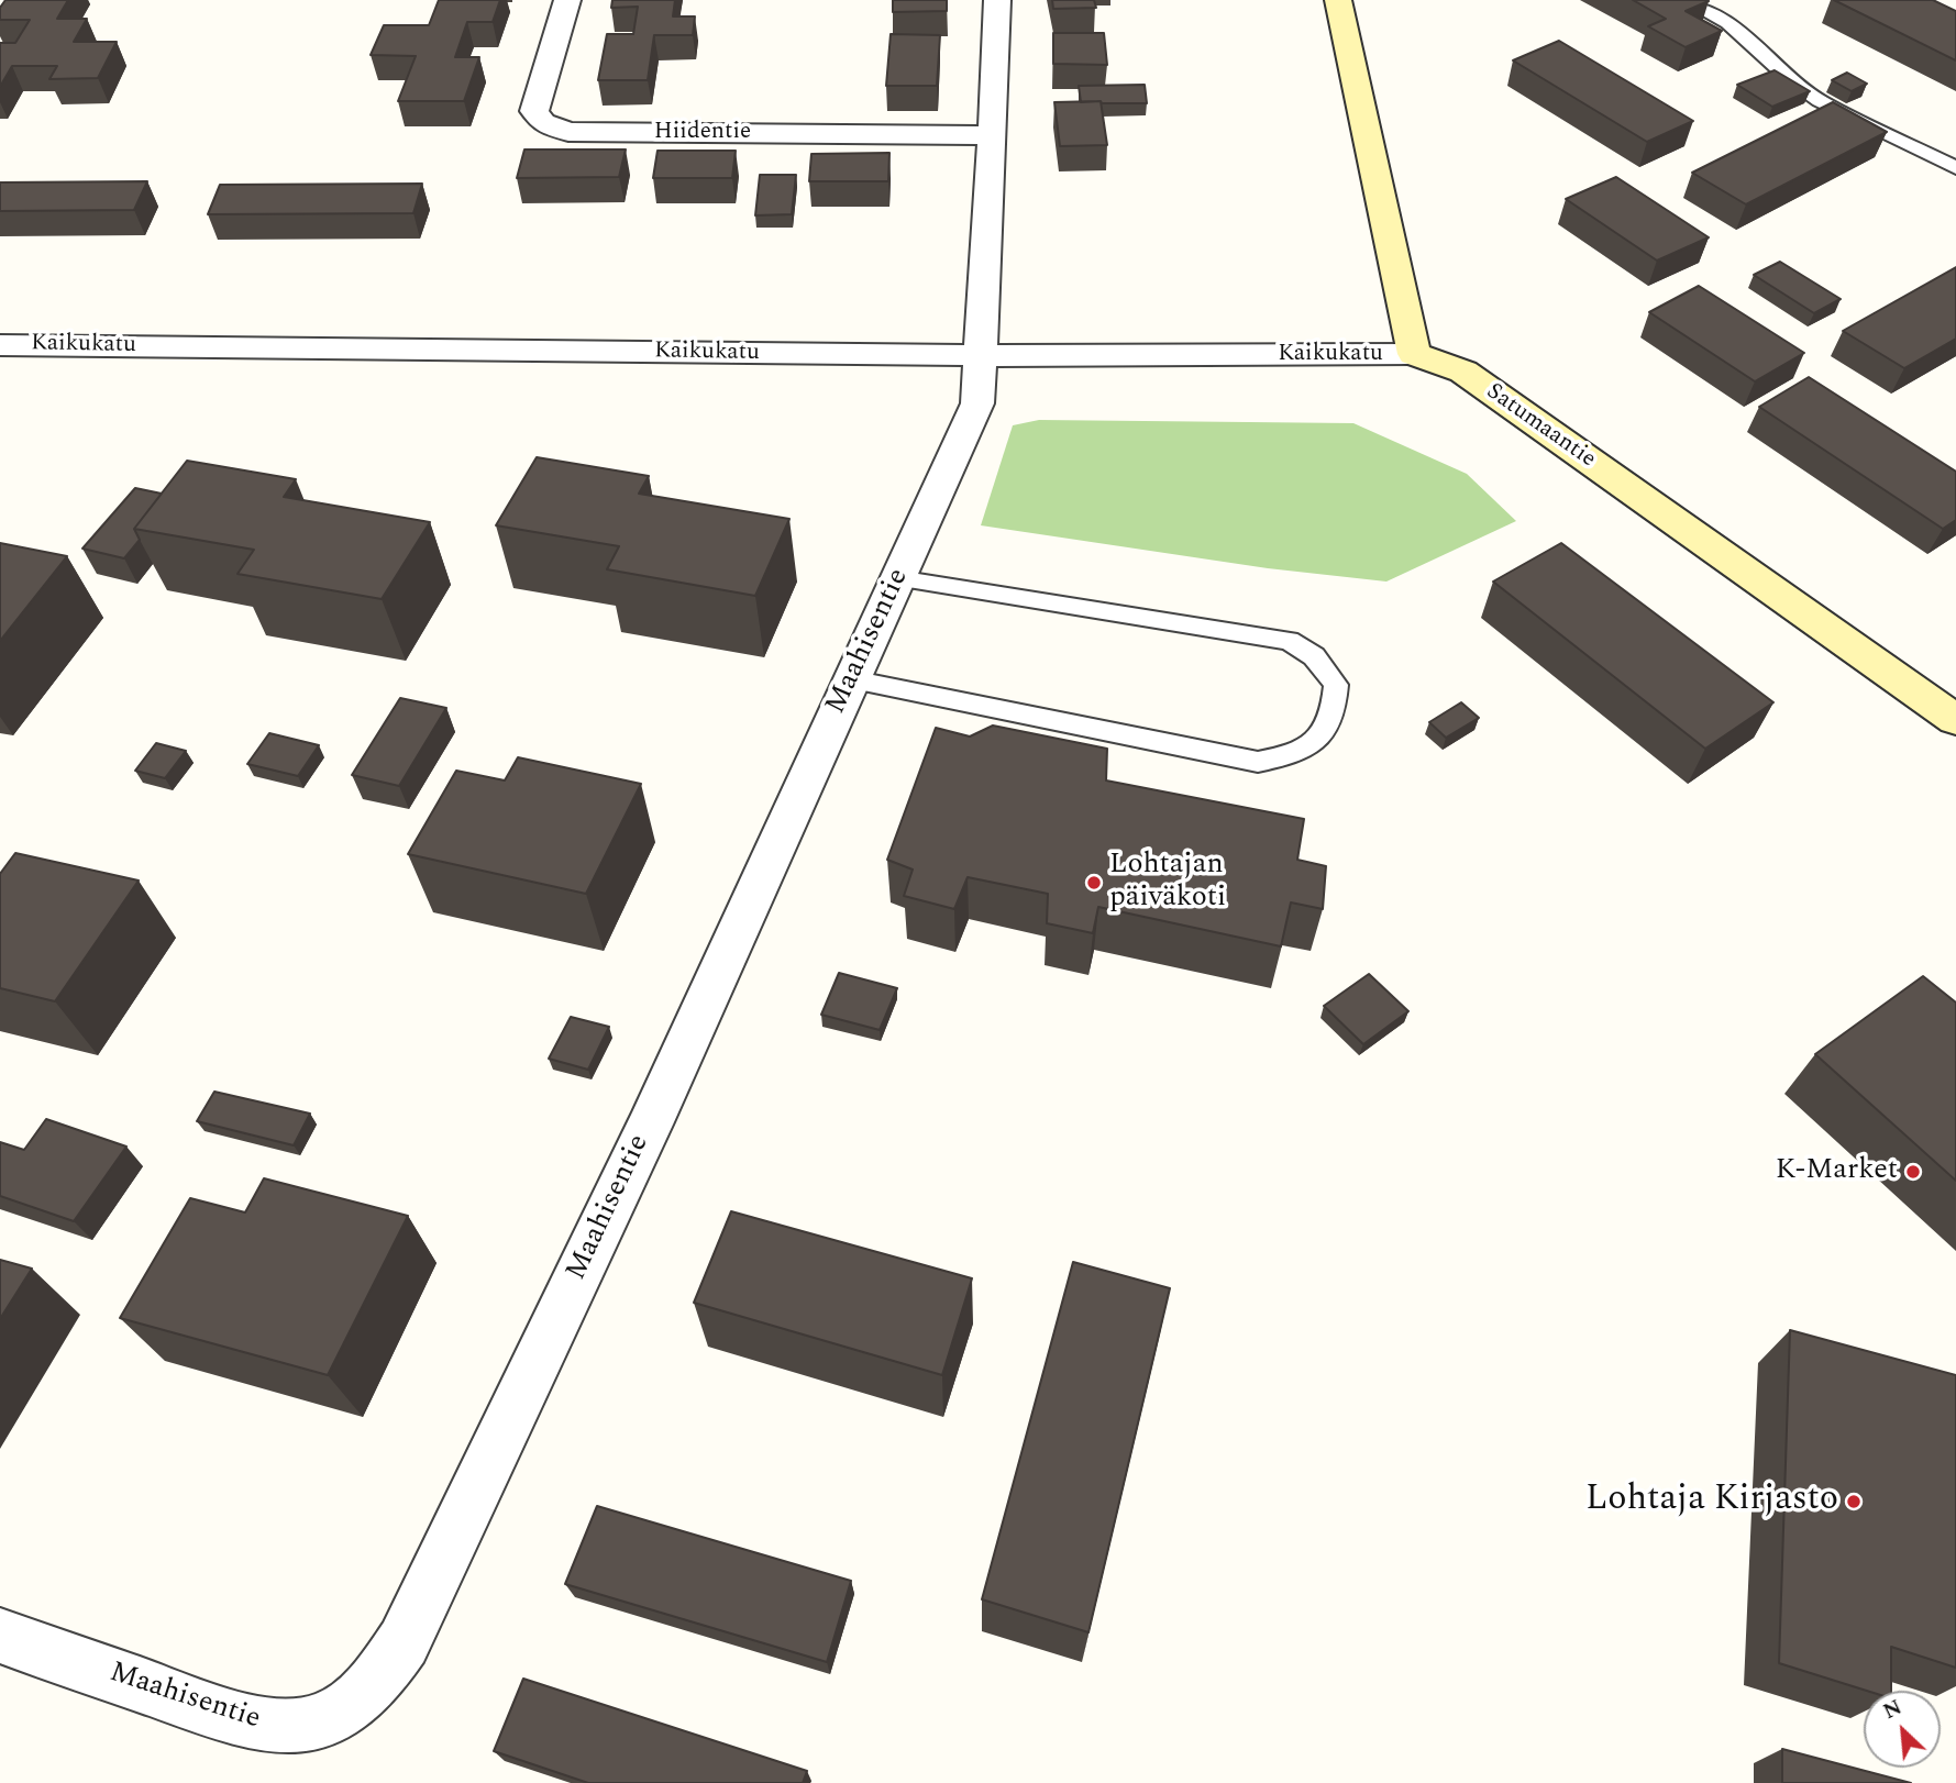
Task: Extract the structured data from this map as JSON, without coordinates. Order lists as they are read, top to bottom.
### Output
{
  "streets": {
    "street": [
      "Hiidentie",
      "Kaikukatu",
      "Satumaantie",
      "Maahisentie"
    ]
  },
  "crossings": [
    ["Hiidentie", "Maahisentie"],
    ["Kaikukatu", "Satumaantie"],
    ["Kaikukatu", "Maahisentie"]
  ],
  "places": ["Lohtajan päiväkoti", "K-Market", "Lohtaja Kirjasto"],
  "north": "top left"
}
